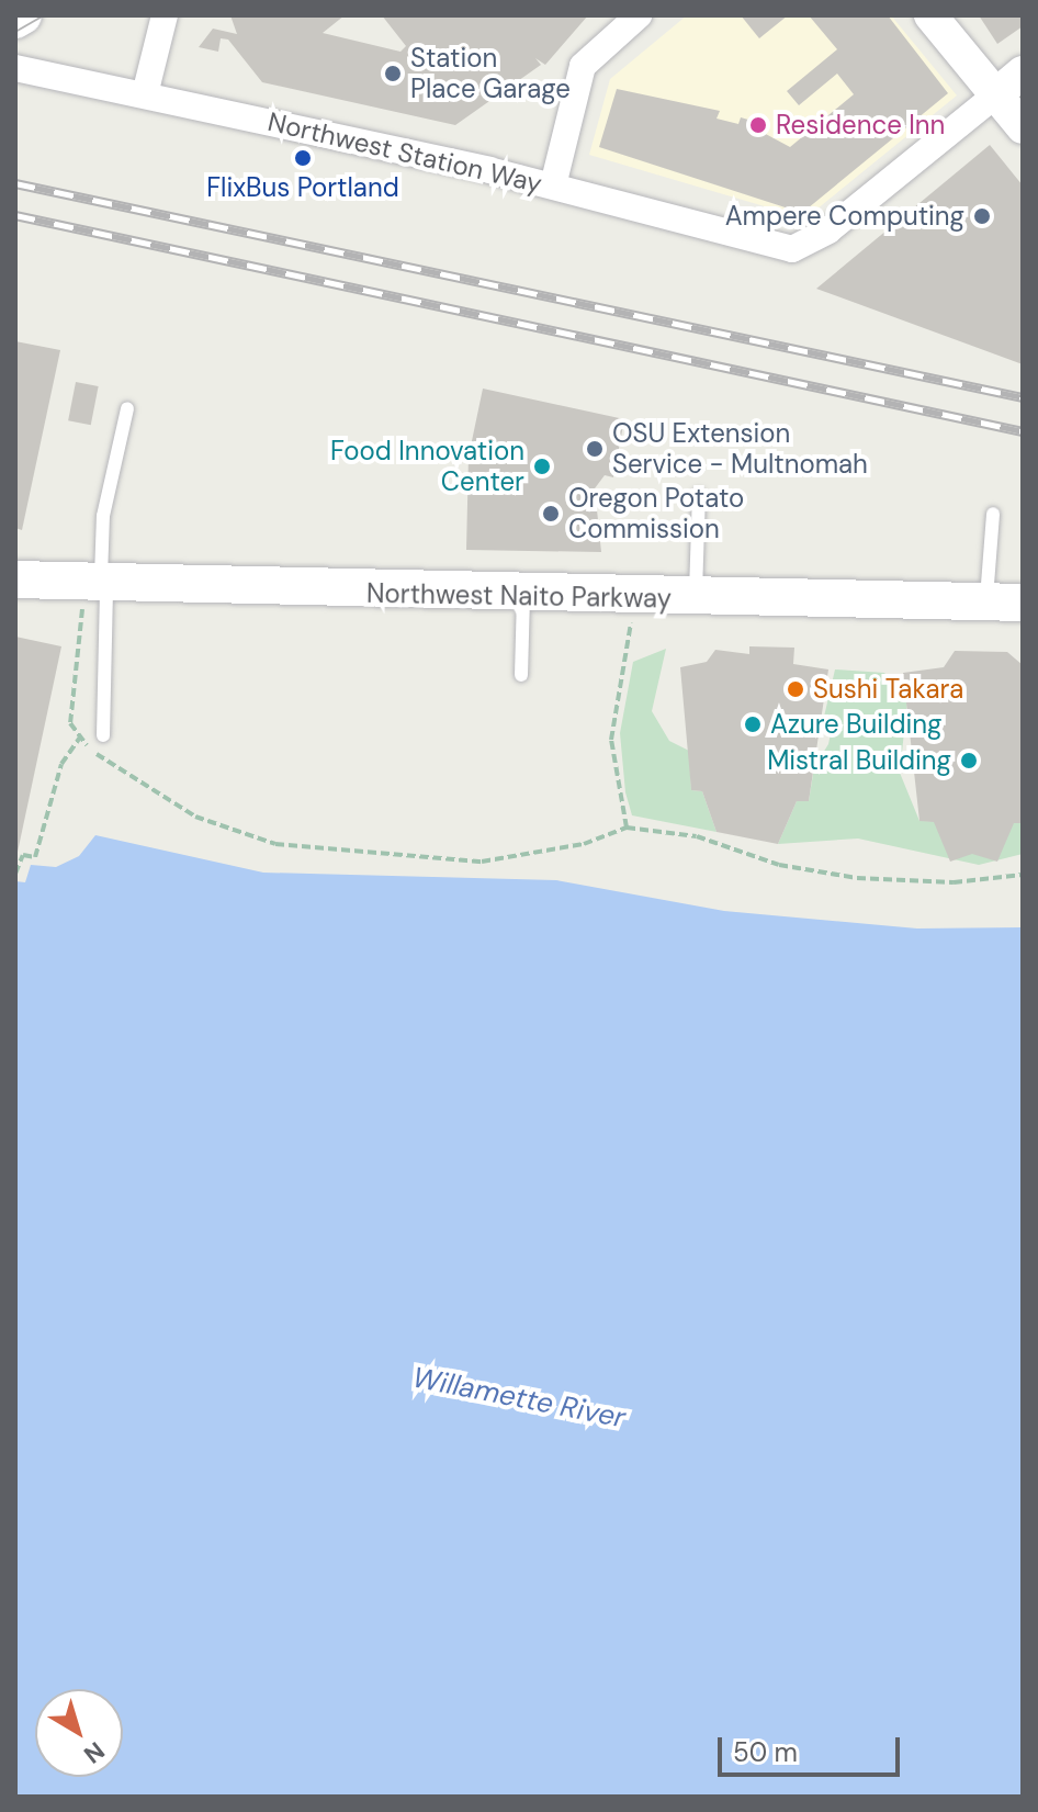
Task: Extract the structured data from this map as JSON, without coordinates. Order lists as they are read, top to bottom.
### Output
{
  "streets": {
    "main road": ["Northwest Naito Parkway"],
    "street": ["Northwest Station Way"]
  },
  "water": ["Willamette River"],
  "places": [
    "Station Place Garage",
    "Residence Inn",
    "FlixBus Portland",
    "Ampere Computing",
    "OSU Extension Service - Multnomah",
    "Food Innovation Center",
    "Oregon Potato Commission",
    "Sushi Takara",
    "Azure Building",
    "Mistral Building"
  ],
  "scale_bar": "50 m",
  "north": "bottom right"
}
